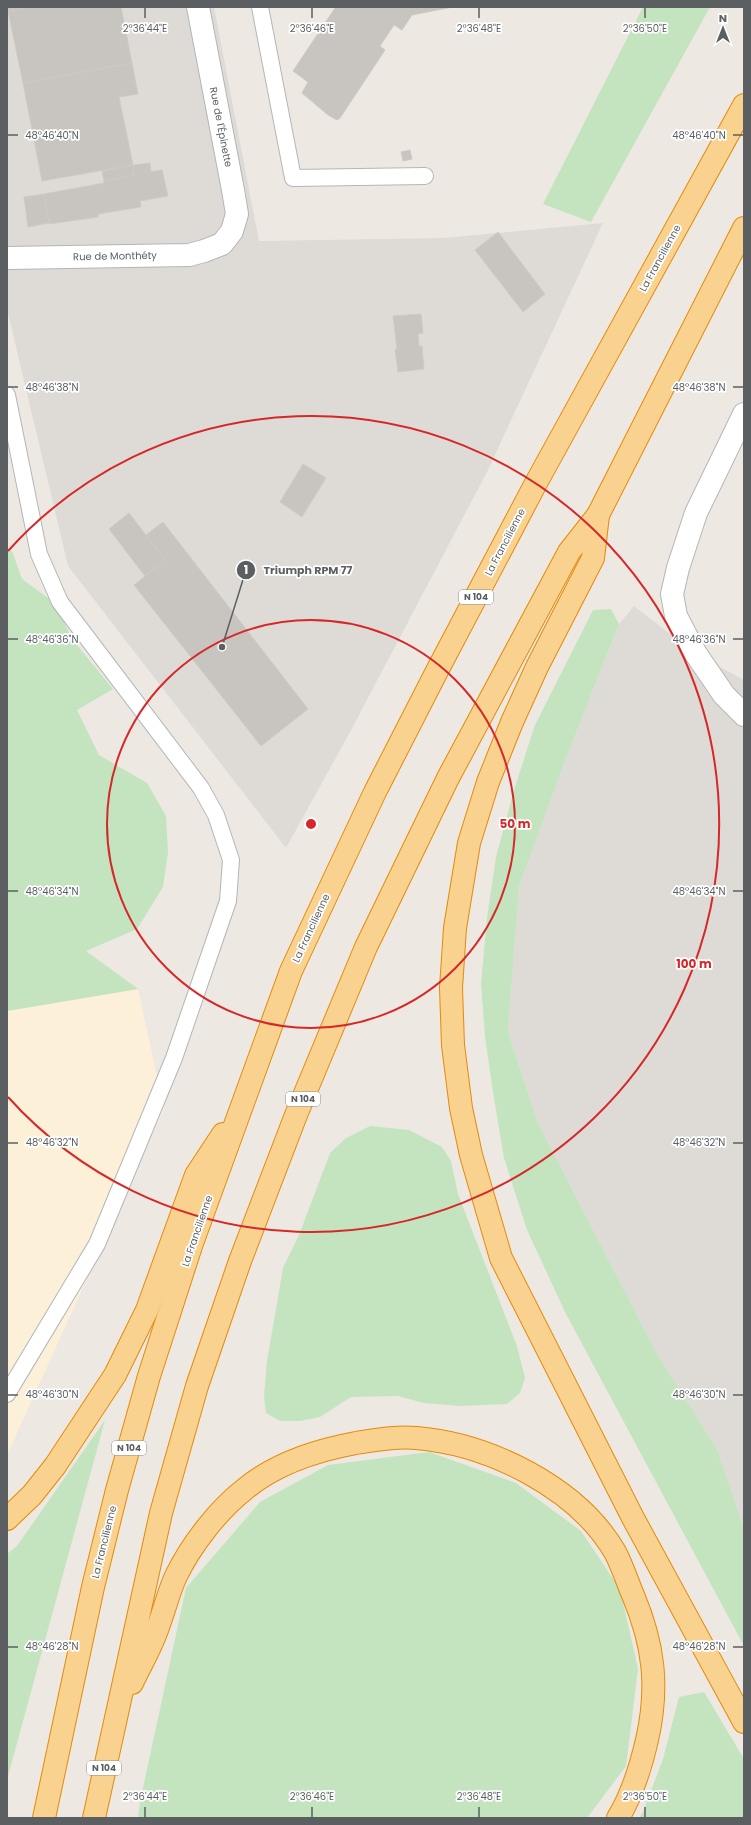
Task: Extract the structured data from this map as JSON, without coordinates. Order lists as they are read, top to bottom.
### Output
{
  "streets": {
    "highway": ["La Francilienne", "N 104"],
    "street": ["Rue de l'Épinette", "Rue de Monthéty"]
  },
  "crossings": [
    ["Rue de l'Épinette", "Rue de Monthéty"]
  ],
  "places": ["Triumph RPM 77"],
  "north": "top",
  "coordinates": [
    "2°36'44\"E",
    "2°36'46\"E",
    "2°36'48\"E",
    "2°36'50\"E",
    "48°46'40\"N",
    "48°46'38\"N",
    "48°46'36\"N",
    "48°46'34\"N",
    "48°46'32\"N",
    "48°46'30\"N",
    "48°46'28\"N"
  ],
  "rings": ["50 m", "100 m"]
}
